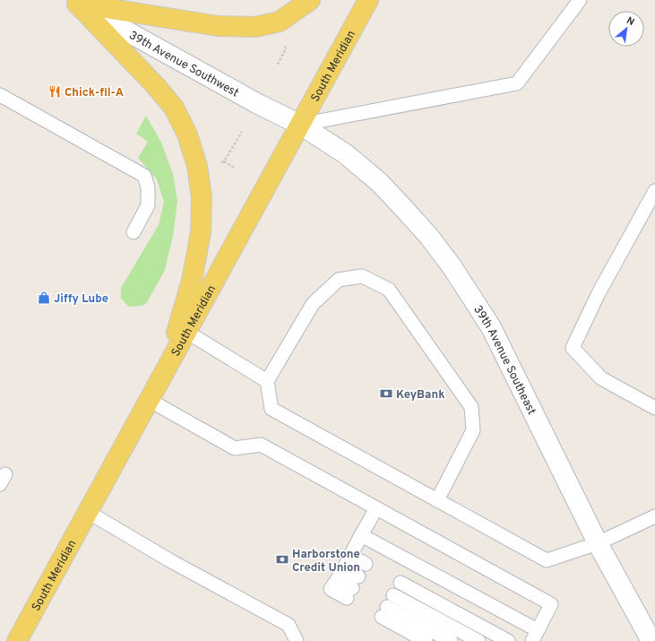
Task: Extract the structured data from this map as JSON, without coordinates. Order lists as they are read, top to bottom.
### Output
{
  "streets": {
    "main road": ["39th Avenue Southwest", "South Meridian", "39th Avenue Southeast"]
  },
  "crossings": [
    ["39th Avenue Southwest", "South Meridian"],
    ["39th Avenue Southwest", "39th Avenue Southeast"],
    ["South Meridian", "39th Avenue Southeast"]
  ],
  "places": {
    "restaurant": ["Chick-fil-A"],
    "shop": ["Jiffy Lube"],
    "bank": ["KeyBank", "Harborstone Credit Union"]
  },
  "north": "top right"
}
